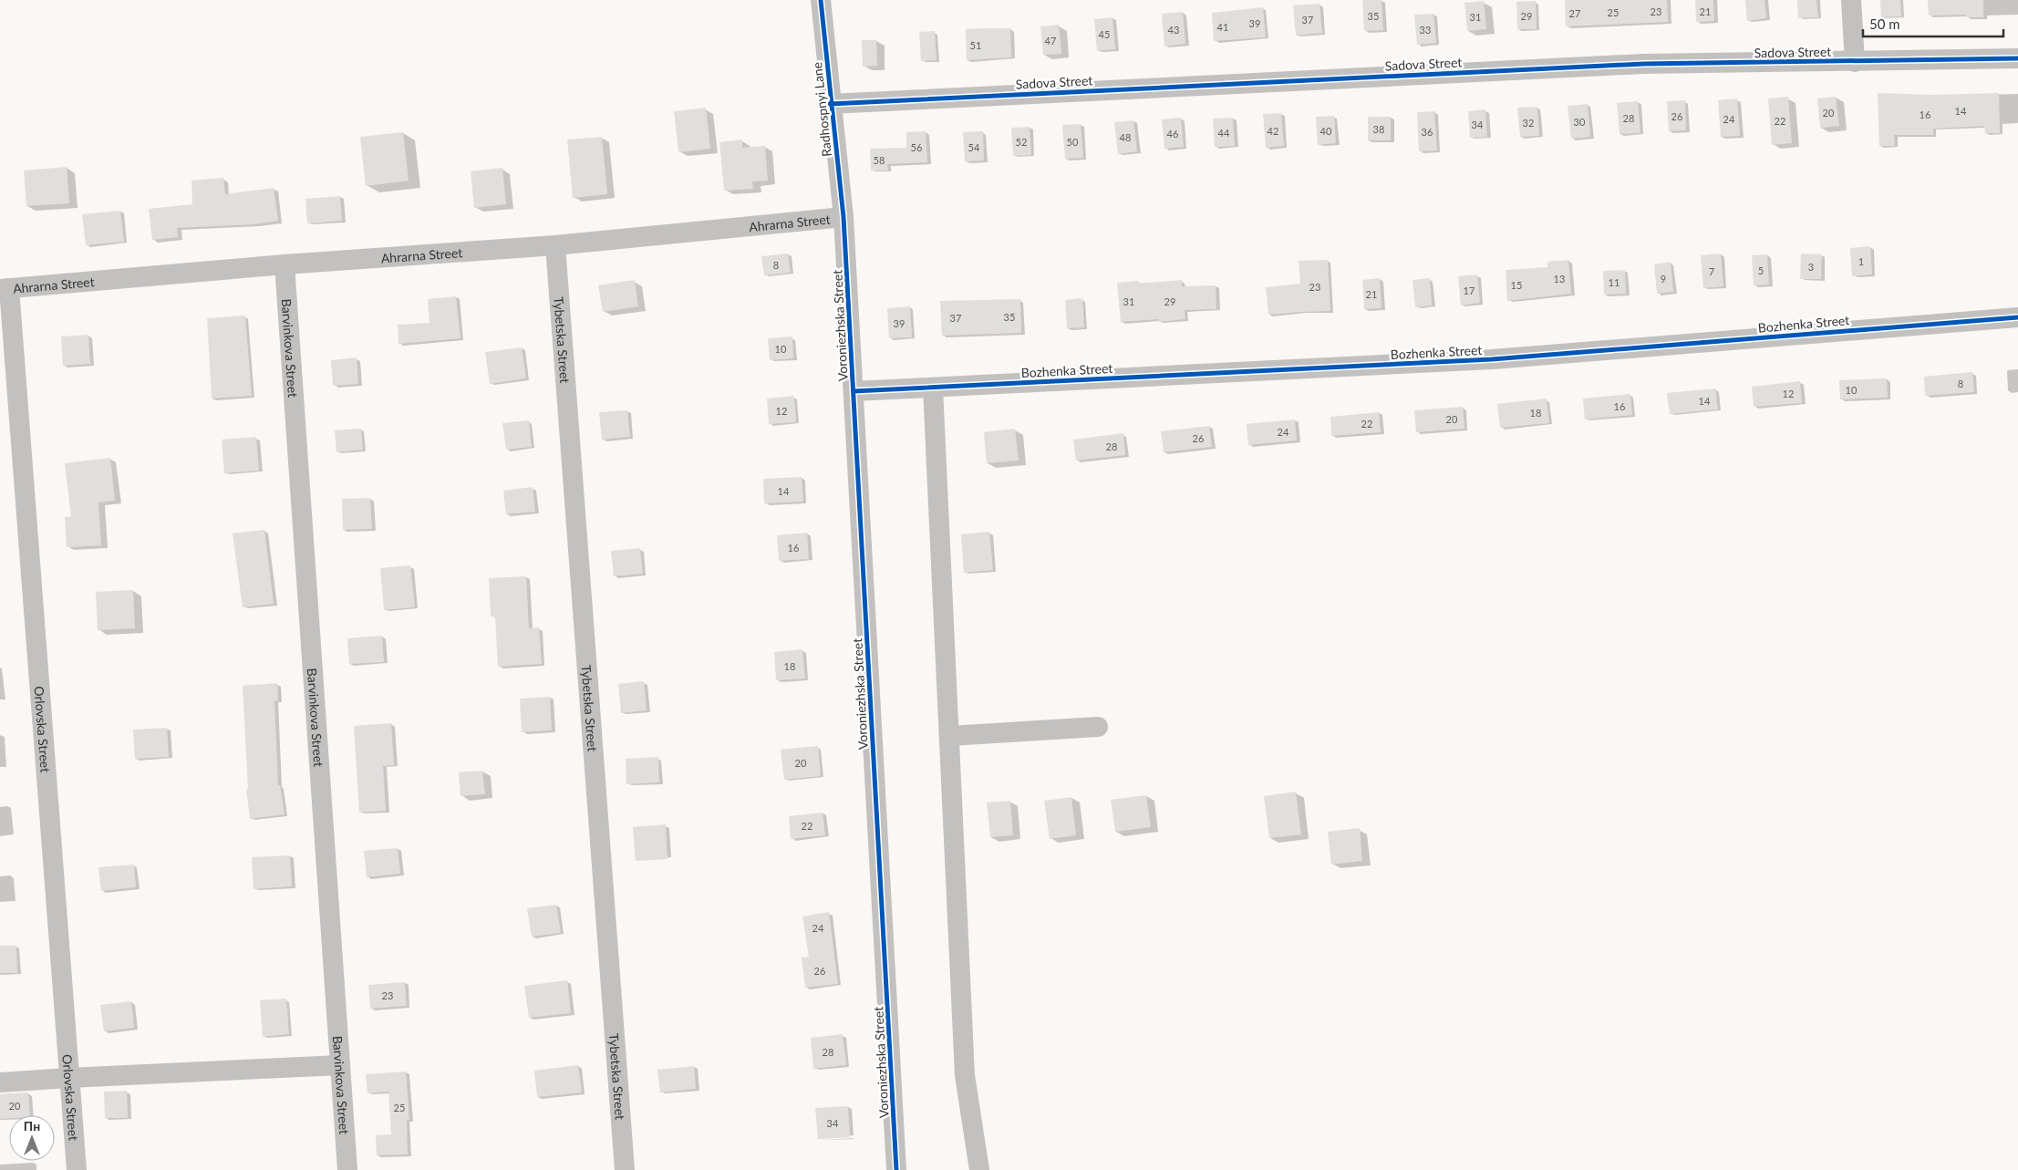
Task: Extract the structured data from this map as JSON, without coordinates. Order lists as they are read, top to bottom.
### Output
{
  "streets": {
    "street": [
      "Sadova Street",
      "Radhospnyi Lane",
      "Ahrarna Street",
      "Bozhenka Street",
      "Voroniezhska Street",
      "Tybetska Street",
      "Barvinkova Street",
      "Orlovska Street"
    ]
  },
  "crossings": [
    ["Sadova Street", "Radhospnyi Lane"],
    ["Radhospnyi Lane", "Ahrarna Street"],
    ["Radhospnyi Lane", "Voroniezhska Street"],
    ["Ahrarna Street", "Voroniezhska Street"],
    ["Ahrarna Street", "Tybetska Street"],
    ["Ahrarna Street", "Barvinkova Street"],
    ["Ahrarna Street", "Orlovska Street"],
    ["Bozhenka Street", "Voroniezhska Street"]
  ],
  "house_numbers": [
    "23",
    "21",
    "25",
    "27",
    "35",
    "29",
    "31",
    "37",
    "39",
    "41",
    "43",
    "33",
    "45",
    "47",
    "51",
    "14",
    "20",
    "16",
    "26",
    "28",
    "24",
    "22",
    "30",
    "32",
    "34",
    "38",
    "42",
    "40",
    "36",
    "44",
    "46",
    "48",
    "52",
    "50",
    "56",
    "54",
    "58",
    "1",
    "8",
    "3",
    "5",
    "7",
    "13",
    "9",
    "11",
    "15",
    "23",
    "17",
    "21",
    "31",
    "29",
    "35",
    "37",
    "39",
    "10",
    "8",
    "10",
    "12",
    "14",
    "16",
    "12",
    "18",
    "20",
    "22",
    "24",
    "26",
    "28",
    "14",
    "16",
    "18",
    "20",
    "22",
    "24",
    "26",
    "23",
    "28",
    "20",
    "25",
    "34"
  ],
  "scale_bar": "50 m",
  "north": "top"
}
